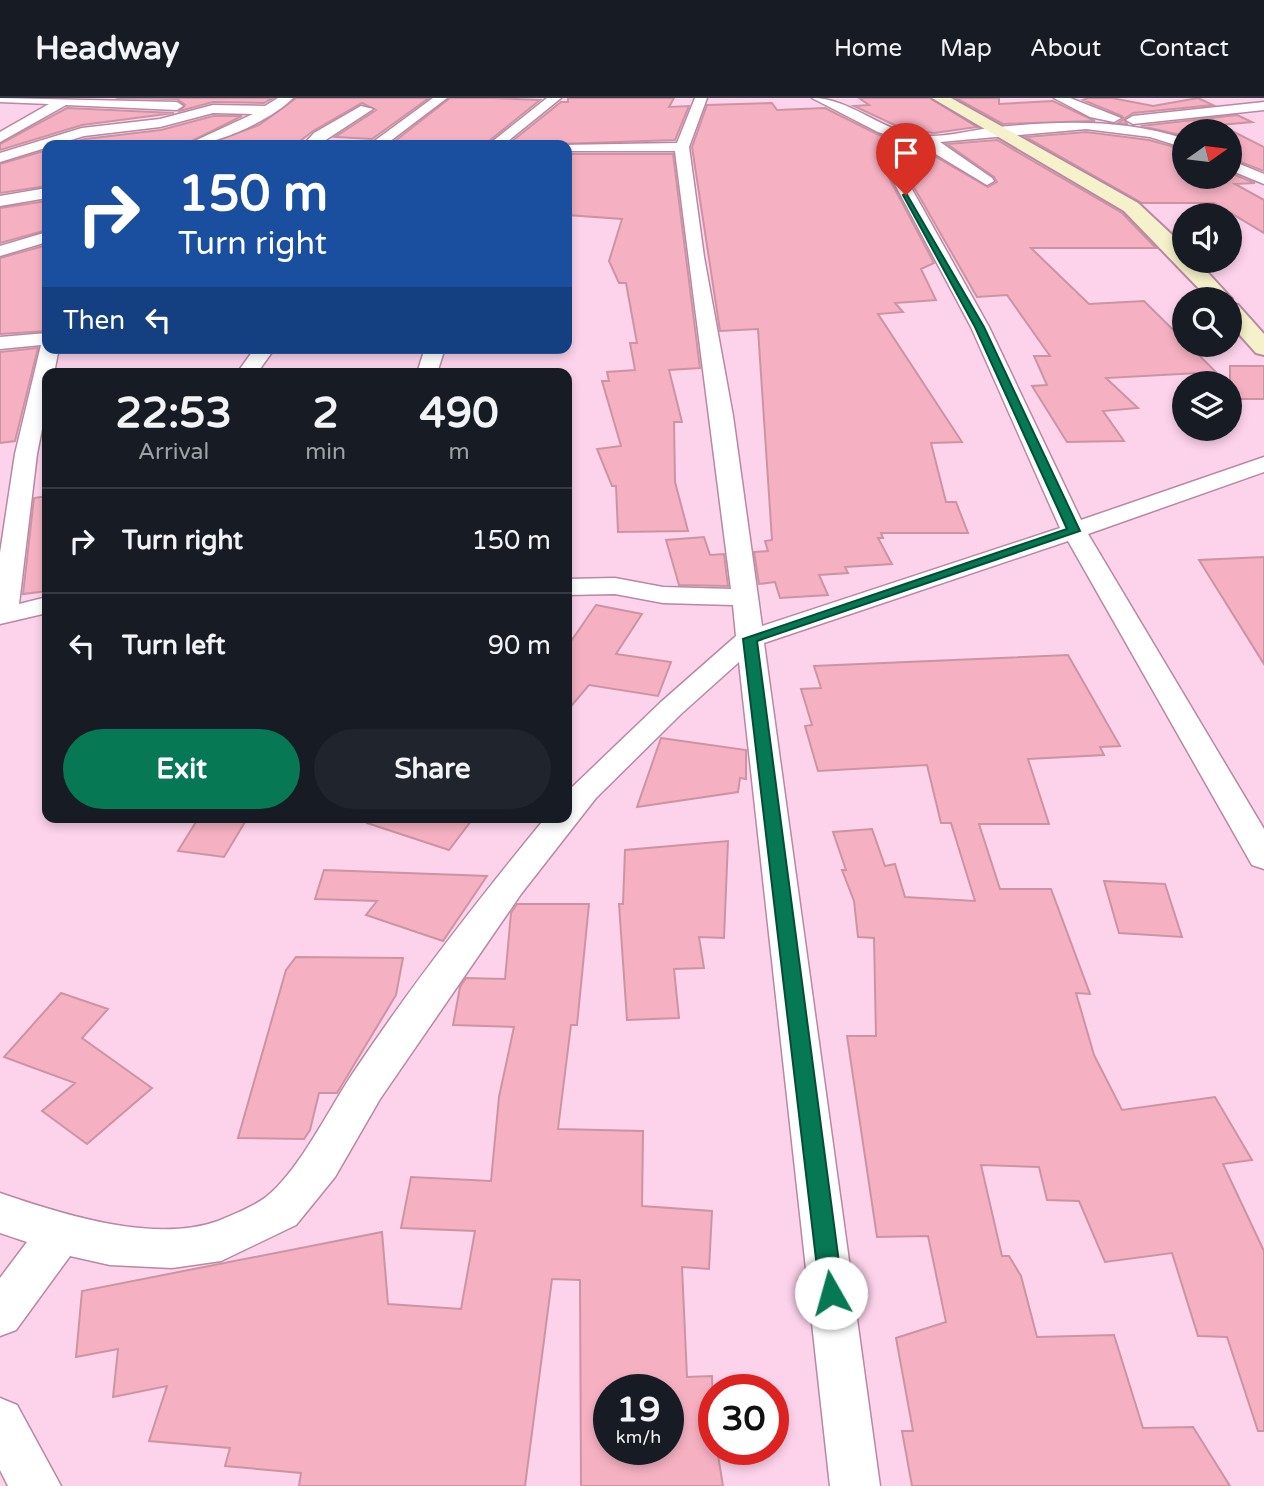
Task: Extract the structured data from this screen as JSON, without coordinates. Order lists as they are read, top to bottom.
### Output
{
  "north": "right",
  "page": {
    "header": "Headway",
    "nav": [
      "Home",
      "Map",
      "About",
      "Contact"
    ],
    "turn": ["150 m", "Turn right"],
    "then": "Then",
    "eta": [
      "22:53",
      "Arrival",
      "2",
      "min",
      "490",
      "m"
    ],
    "list": [
      {
        "name": "Turn right",
        "value": "150 m"
      },
      {
        "name": "Turn left",
        "value": "90 m"
      }
    ],
    "buttons": ["Exit", "Share"],
    "speed": "19 km/h",
    "limit": "30"
  }
}
